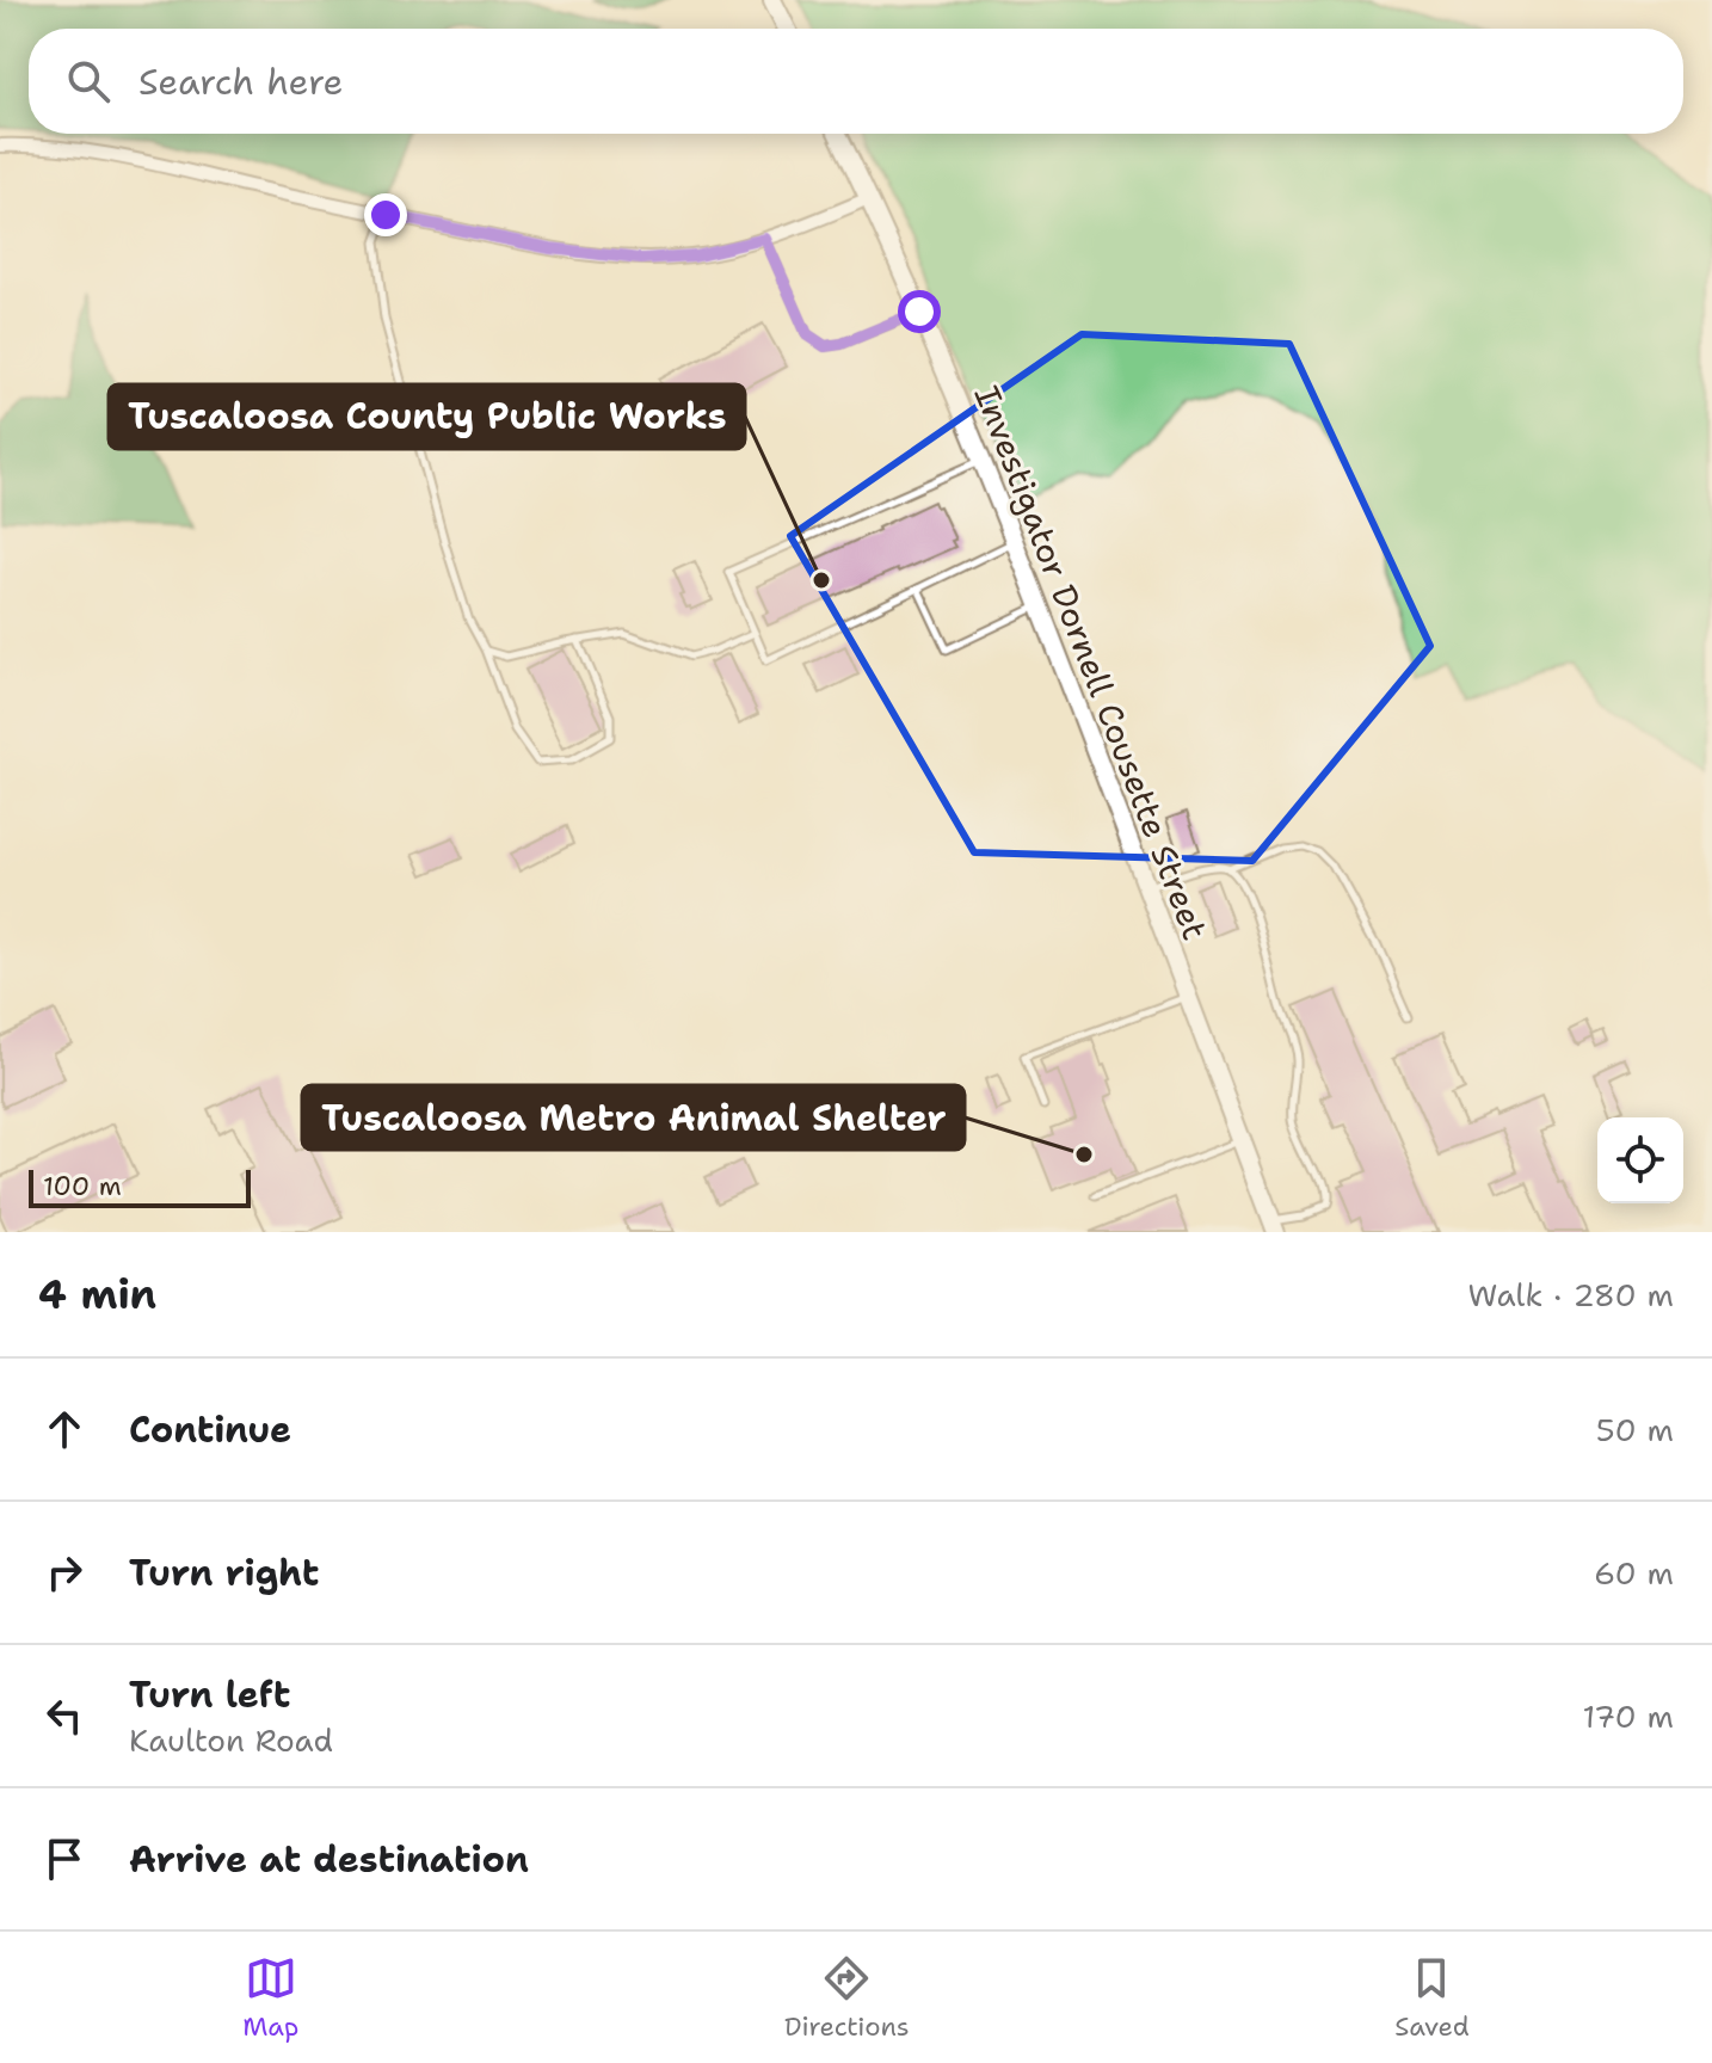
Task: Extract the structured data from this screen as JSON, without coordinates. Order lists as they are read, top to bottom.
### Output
{
  "streets": {
    "main road": ["Investigator Dornell Cousette Street"]
  },
  "places": ["Tuscaloosa County Public Works", "Tuscaloosa Metro Animal Shelter"],
  "scale_bar": "100 m",
  "page": {
    "search": "Search here",
    "scale": "100 m",
    "heading": ["4 min", "Walk · 280 m"],
    "list": [
      ["Continue", "50 m"],
      ["Turn right", "60 m"],
      ["Turn left", "Kaulton Road", "170 m"],
      "Arrive at destination"
    ],
    "nav": ["Map", "Directions", "Saved"]
  }
}
